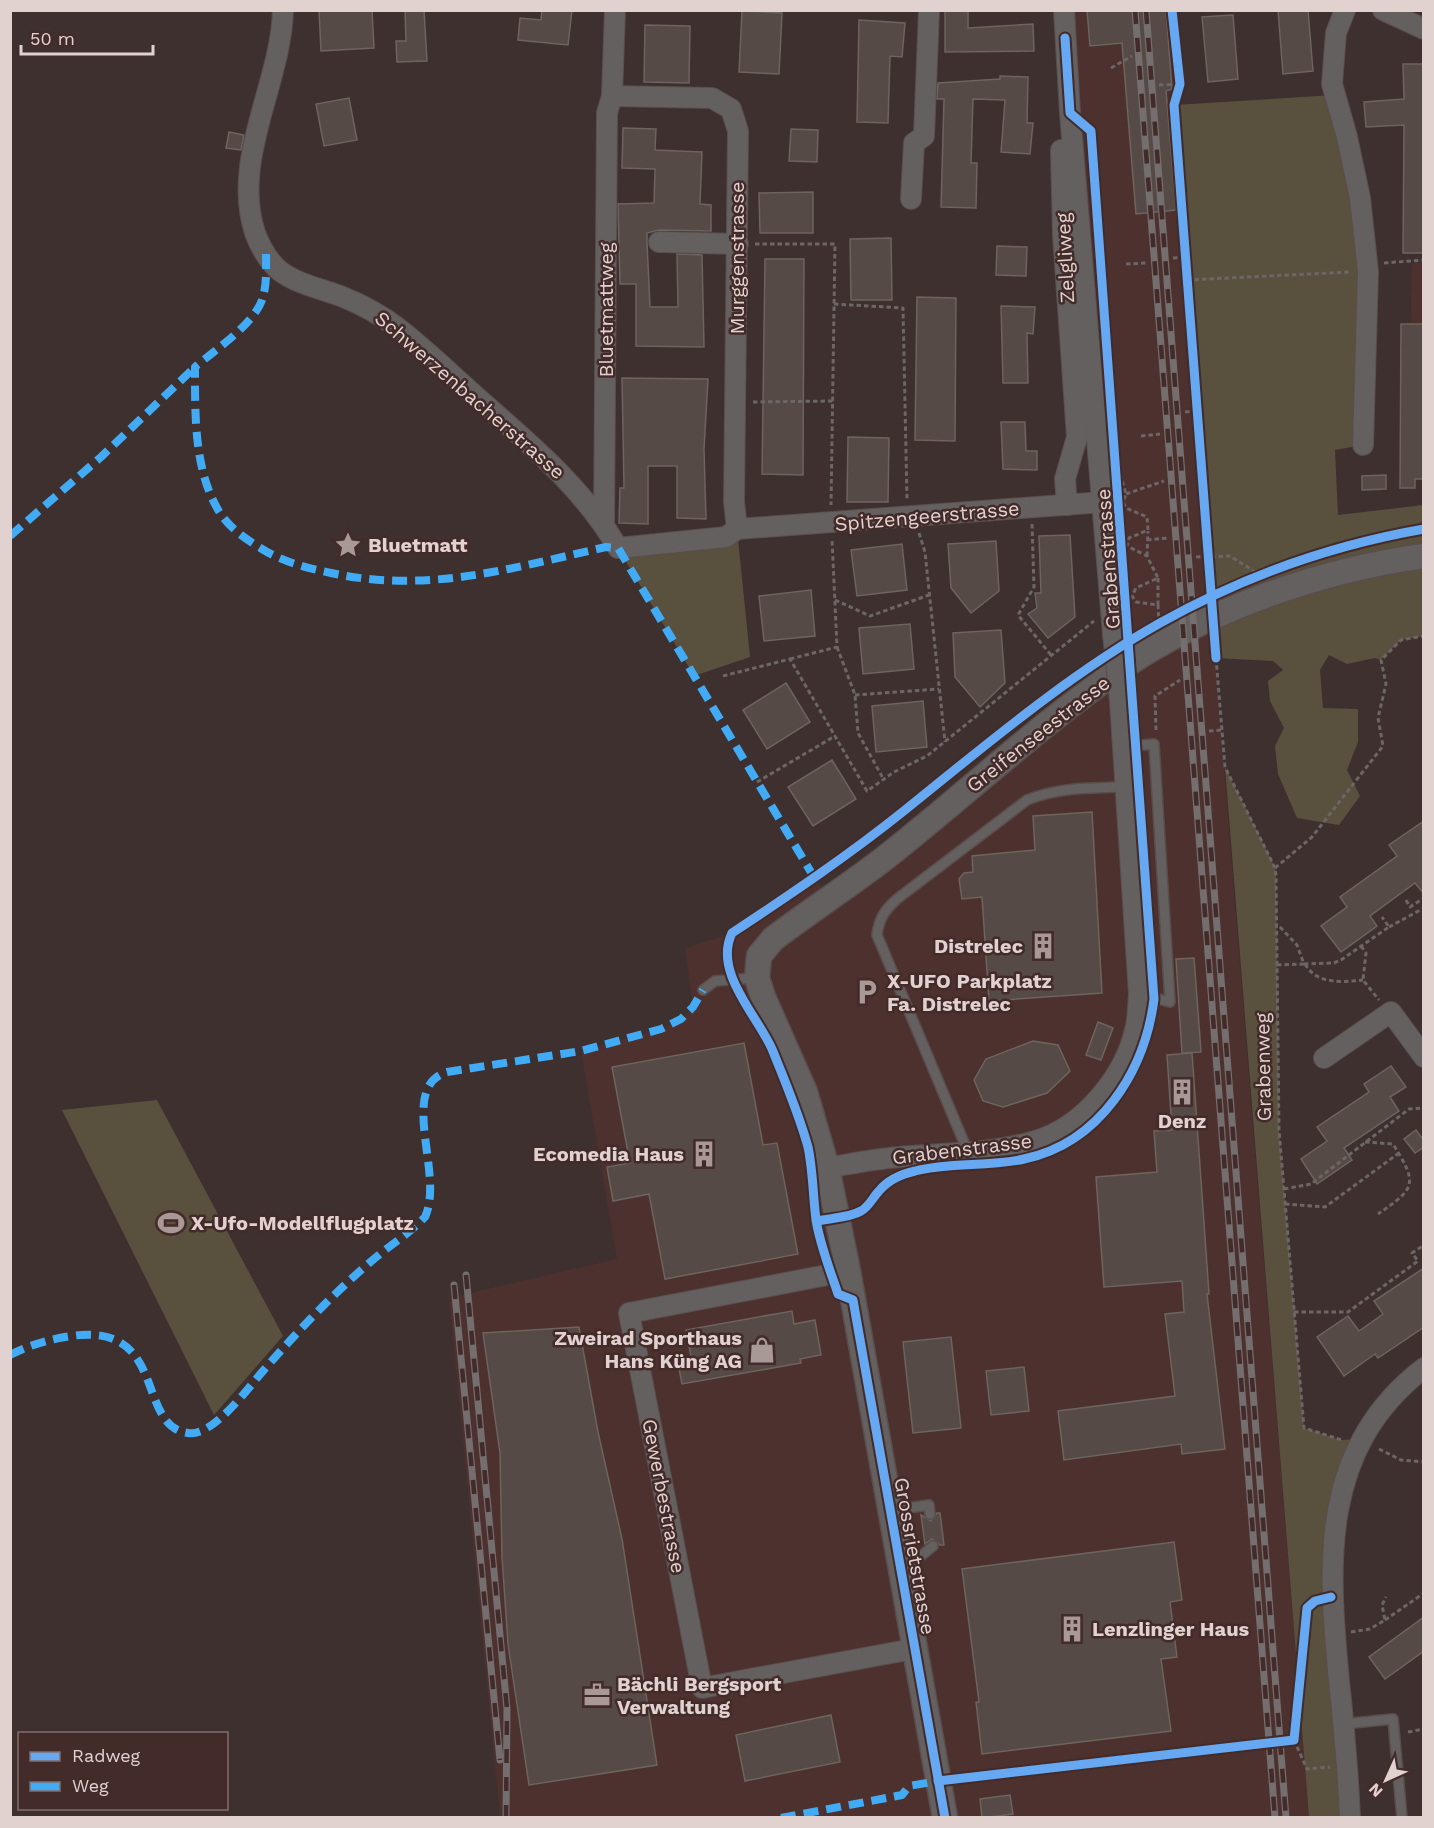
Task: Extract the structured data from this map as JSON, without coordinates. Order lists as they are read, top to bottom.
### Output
{
  "streets": {
    "street": [
      "Murggenstrasse",
      "Zelgliweg",
      "Bluetmattweg",
      "Schwerzenbacherstrasse",
      "Spitzengeerstrasse",
      "Grabenstrasse",
      "Greifenseestrasse",
      "Gewerbestrasse",
      "Grossrietstrasse"
    ],
    "path": ["Grabenweg"]
  },
  "crossings": [
    ["Murggenstrasse", "Bluetmattweg"],
    ["Murggenstrasse", "Spitzengeerstrasse"],
    ["Zelgliweg", "Spitzengeerstrasse"],
    ["Bluetmattweg", "Schwerzenbacherstrasse"],
    ["Schwerzenbacherstrasse", "Spitzengeerstrasse"],
    ["Spitzengeerstrasse", "Grabenstrasse"],
    ["Grabenstrasse", "Grossrietstrasse"],
    ["Greifenseestrasse", "Grossrietstrasse"],
    ["Gewerbestrasse", "Grossrietstrasse"]
  ],
  "places": {
    "place": ["Bluetmatt"],
    "building": [
      "Distrelec",
      "Denz",
      "Ecomedia Haus",
      "Lenzlinger Haus"
    ],
    "parking": ["X-UFO Parkplatz Fa. Distrelec"],
    "sports": ["X-Ufo-Modellflugplatz"],
    "shop": ["Zweirad Sporthaus Hans Küng AG"],
    "office": ["Bächli Bergsport Verwaltung"]
  },
  "legend": ["Radweg", "Weg"],
  "scale_bar": "50 m",
  "north": "bottom left"
}
